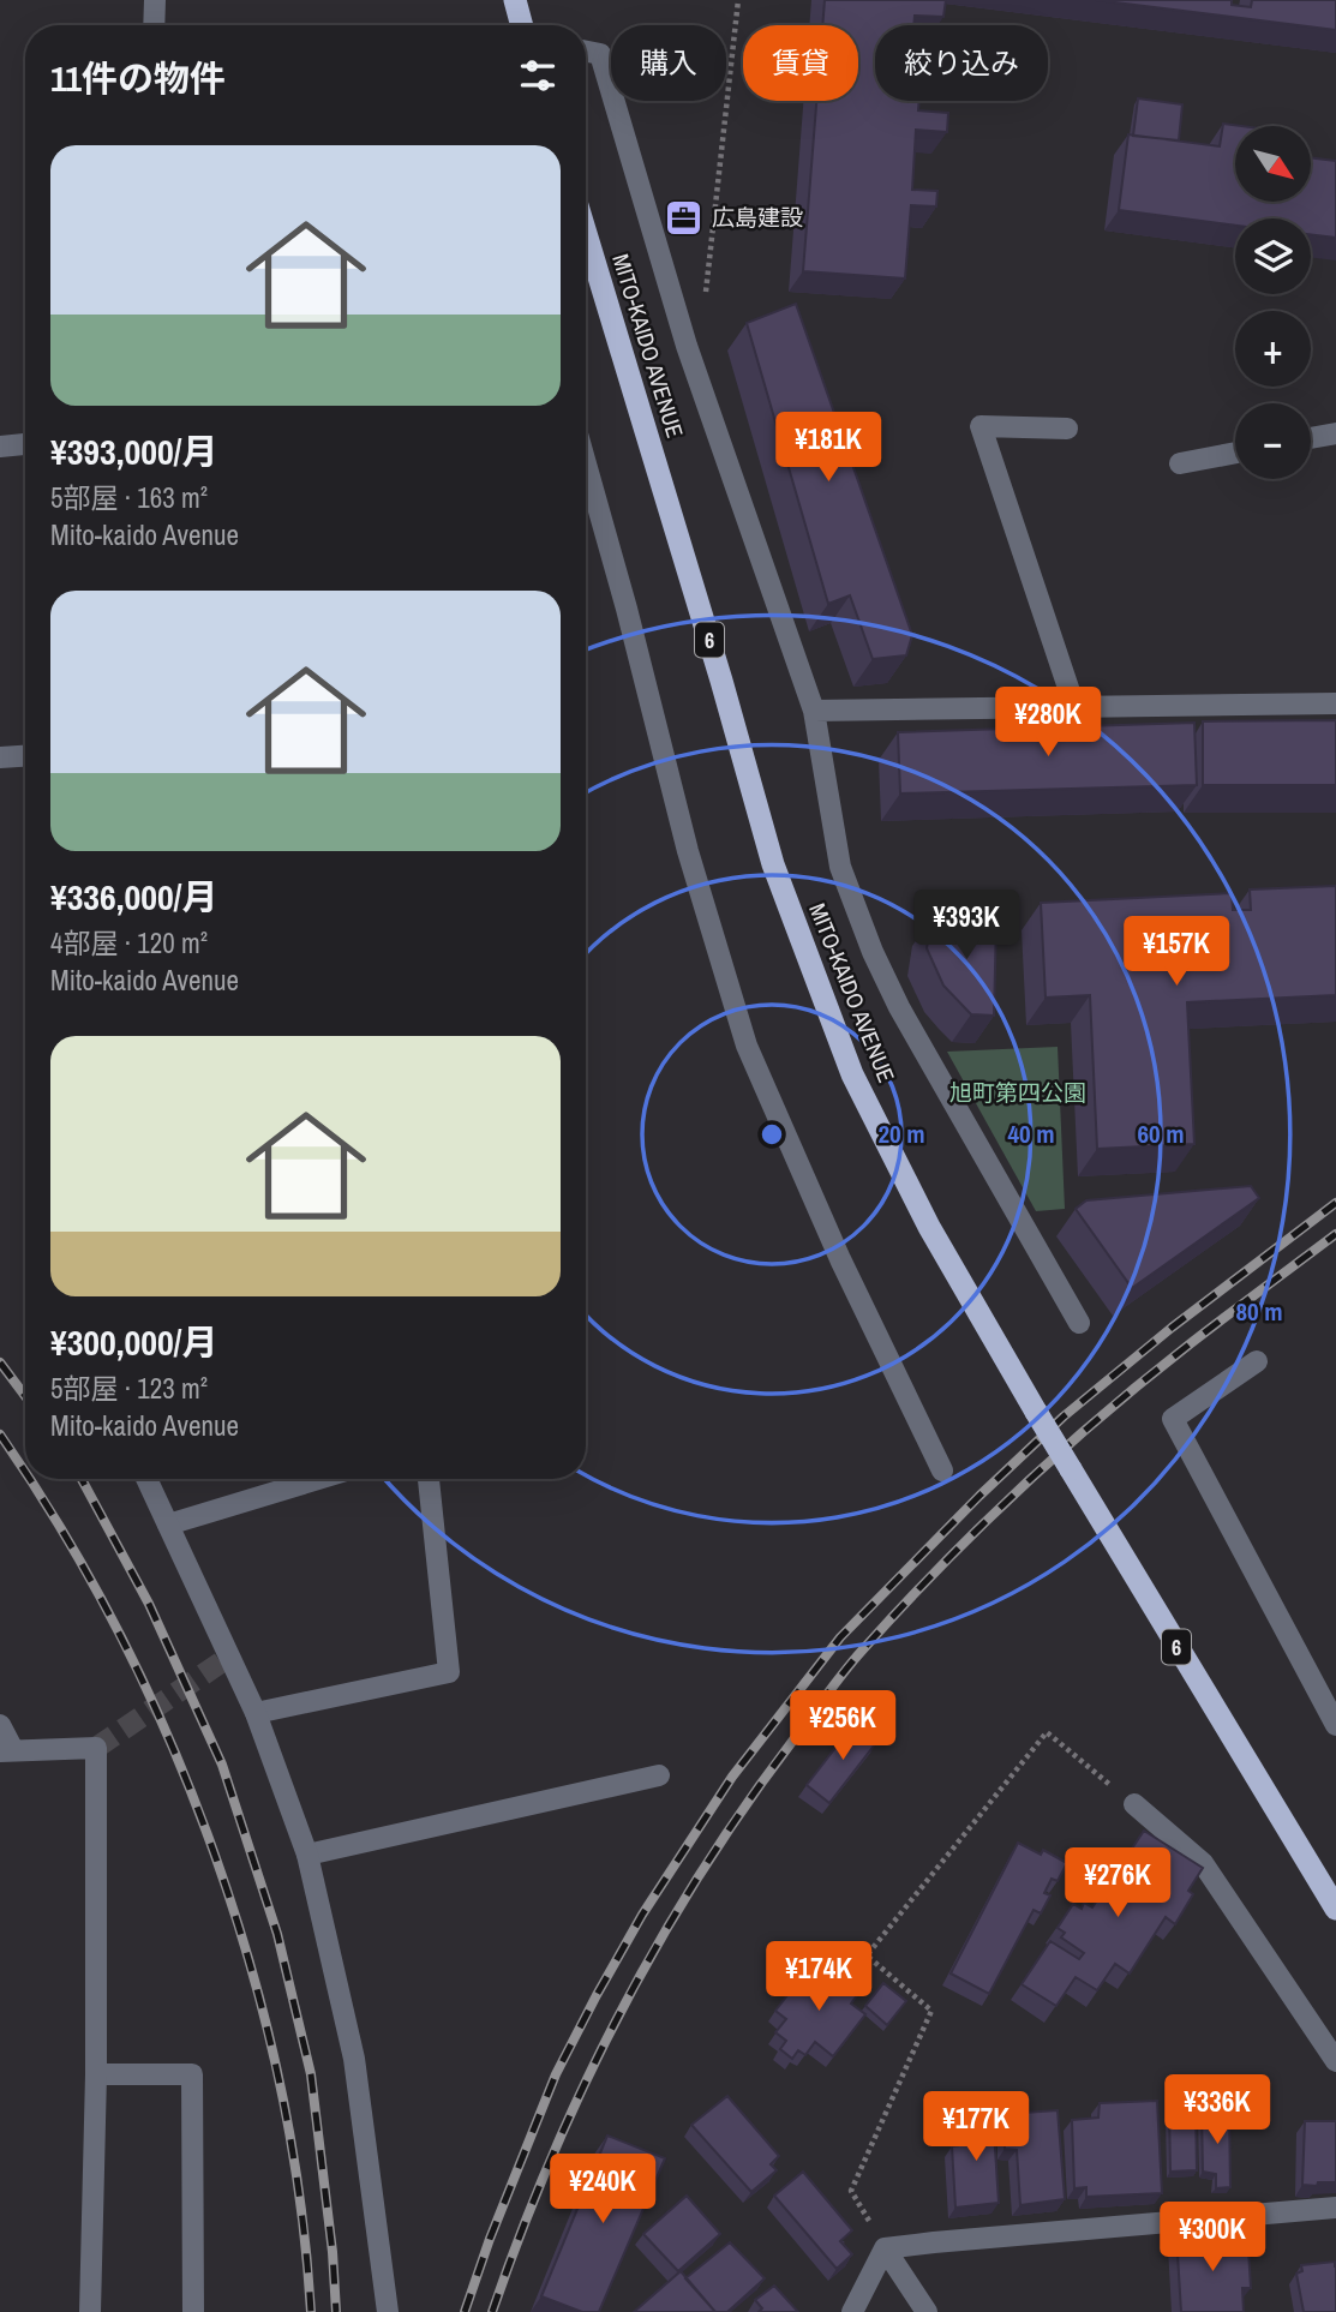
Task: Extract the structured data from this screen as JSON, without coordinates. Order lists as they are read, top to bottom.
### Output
{
  "streets": {
    "highway": ["MITO-KAIDO AVENUE", "6"]
  },
  "parks": ["旭町第四公園"],
  "places": {
    "office": ["広島建設"]
  },
  "north": "bottom right",
  "page": {
    "chip": ["購入", "賃貸", "絞り込み"],
    "heading": "11件の物件",
    "map_buttons": ["+", "−"],
    "list": [
      {
        "name": "¥393,000/月",
        "note": "5部屋 · 163 m² · Mito-kaido Avenue"
      },
      {
        "name": "¥336,000/月",
        "note": "4部屋 · 120 m² · Mito-kaido Avenue"
      },
      {
        "name": "¥300,000/月",
        "note": "5部屋 · 123 m² · Mito-kaido Avenue"
      }
    ],
    "price": [
      "¥181K",
      "¥280K",
      "¥393K",
      "¥157K",
      "¥256K",
      "¥276K",
      "¥174K",
      "¥336K",
      "¥177K",
      "¥240K",
      "¥300K"
    ]
  },
  "rings": [
    "20 m",
    "40 m",
    "60 m",
    "80 m"
  ]
}
